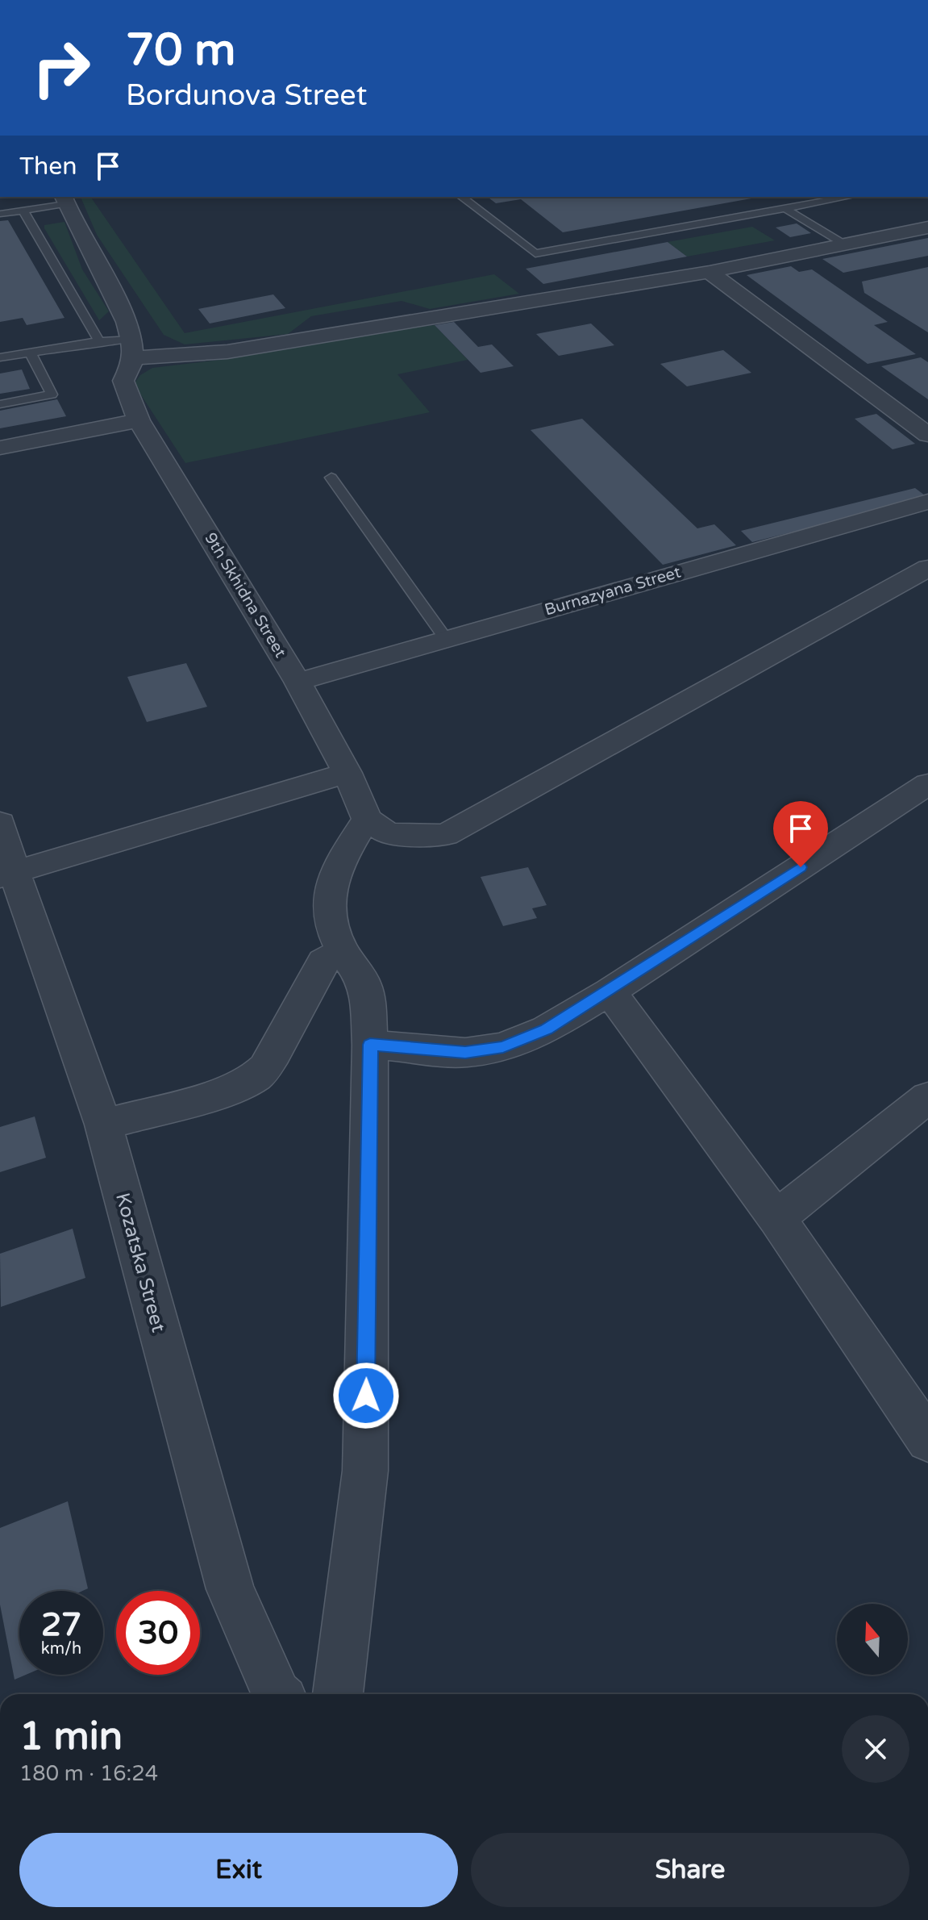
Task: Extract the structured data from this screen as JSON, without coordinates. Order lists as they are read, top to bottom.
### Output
{
  "streets": {
    "street": ["Burnazyana Street", "9th Skhidna Street", "Kozatska Street"]
  },
  "crossings": [
    ["Burnazyana Street", "9th Skhidna Street"]
  ],
  "north": "top",
  "page": {
    "turn": ["70 m", "Bordunova Street"],
    "then": "Then",
    "speed": "27 km/h",
    "limit": "30",
    "heading": ["1 min", "180 m · 16:24"],
    "buttons": ["Exit", "Share"]
  }
}
